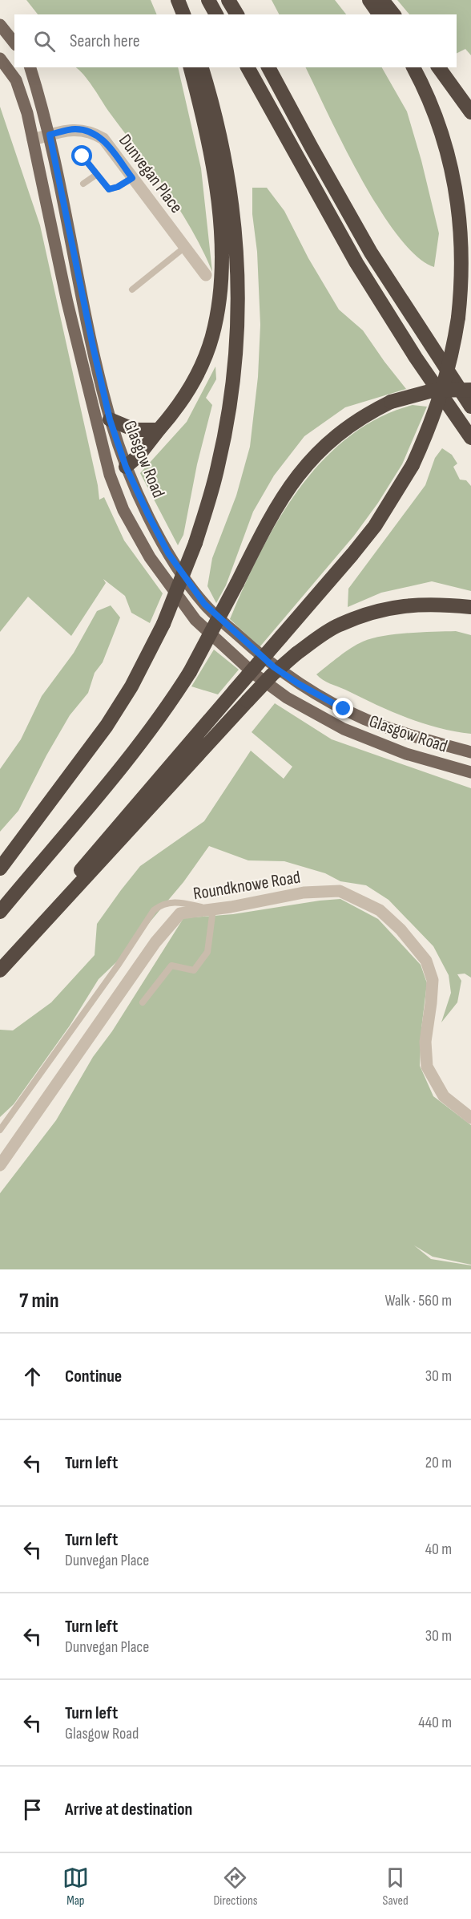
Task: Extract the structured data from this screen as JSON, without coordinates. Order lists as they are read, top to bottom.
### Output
{
  "streets": {
    "main road": ["Glasgow Road"],
    "street": ["Dunvegan Place", "Roundknowe Road"]
  },
  "crossings": [
    ["Dunvegan Place", "Glasgow Road"]
  ],
  "page": {
    "search": "Search here",
    "heading": ["7 min", "Walk · 560 m"],
    "list": [
      ["Continue", "30 m"],
      ["Turn left", "20 m"],
      ["Turn left", "Dunvegan Place", "40 m"],
      ["Turn left", "Dunvegan Place", "30 m"],
      ["Turn left", "Glasgow Road", "440 m"],
      "Arrive at destination"
    ],
    "nav": ["Map", "Directions", "Saved"]
  }
}
